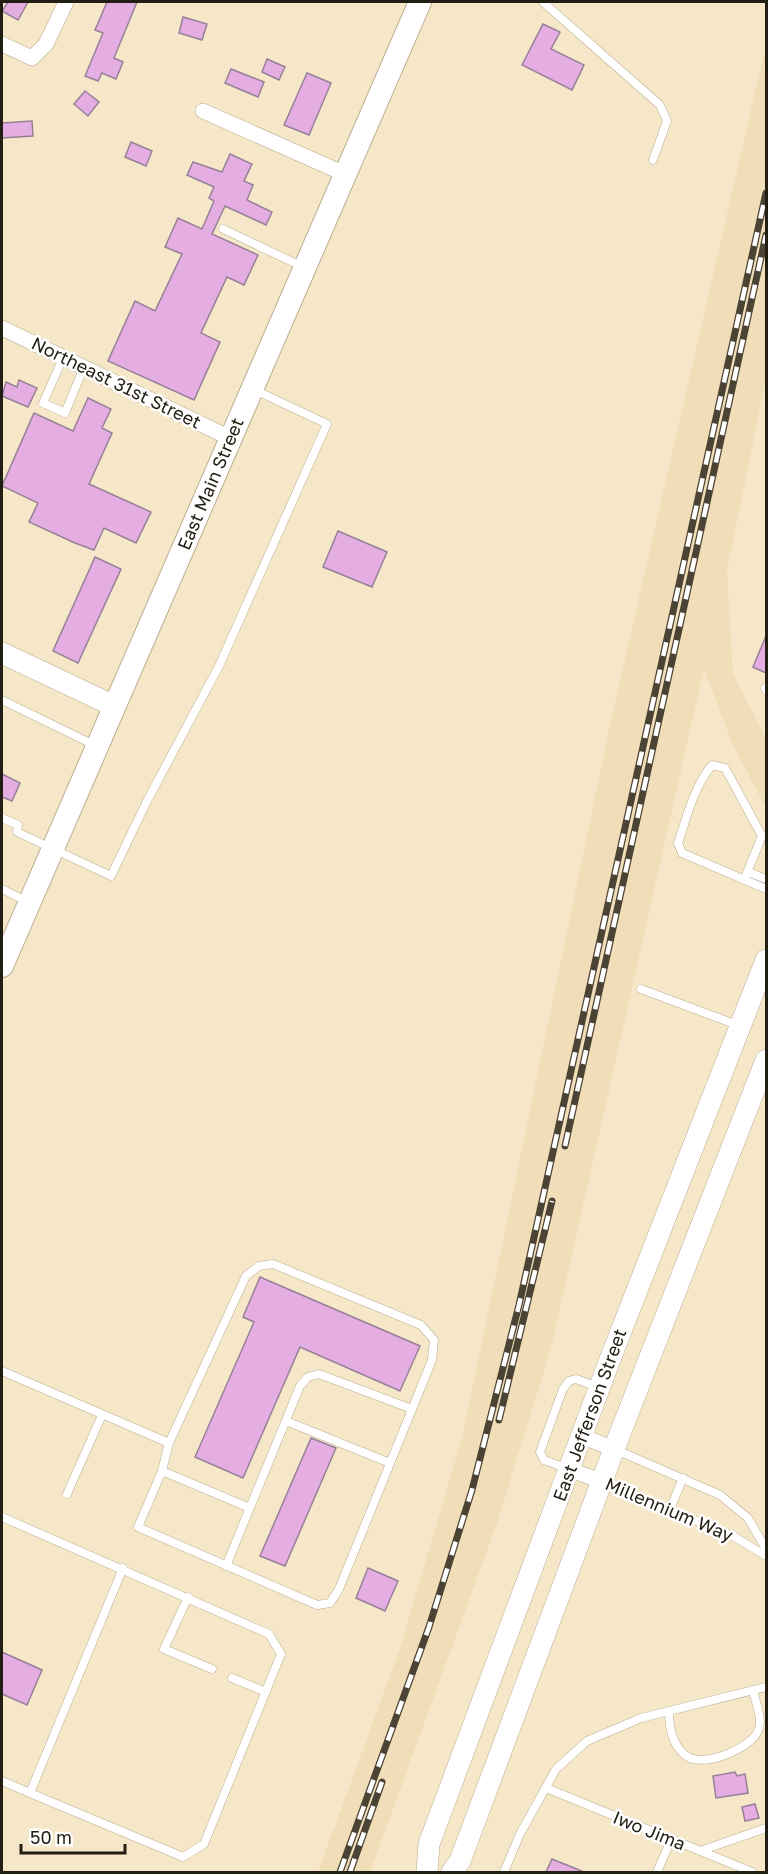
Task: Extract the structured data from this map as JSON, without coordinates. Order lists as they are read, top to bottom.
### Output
{
  "streets": {
    "main road": ["East Main Street", "East Jefferson Street"],
    "street": ["Northeast 31st Street", "Millennium Way"],
    "lane": ["Iwo Jima"]
  },
  "crossings": [
    ["Northeast 31st Street", "East Main Street"],
    ["East Jefferson Street", "Millennium Way"]
  ],
  "scale_bar": "50 m"
}
